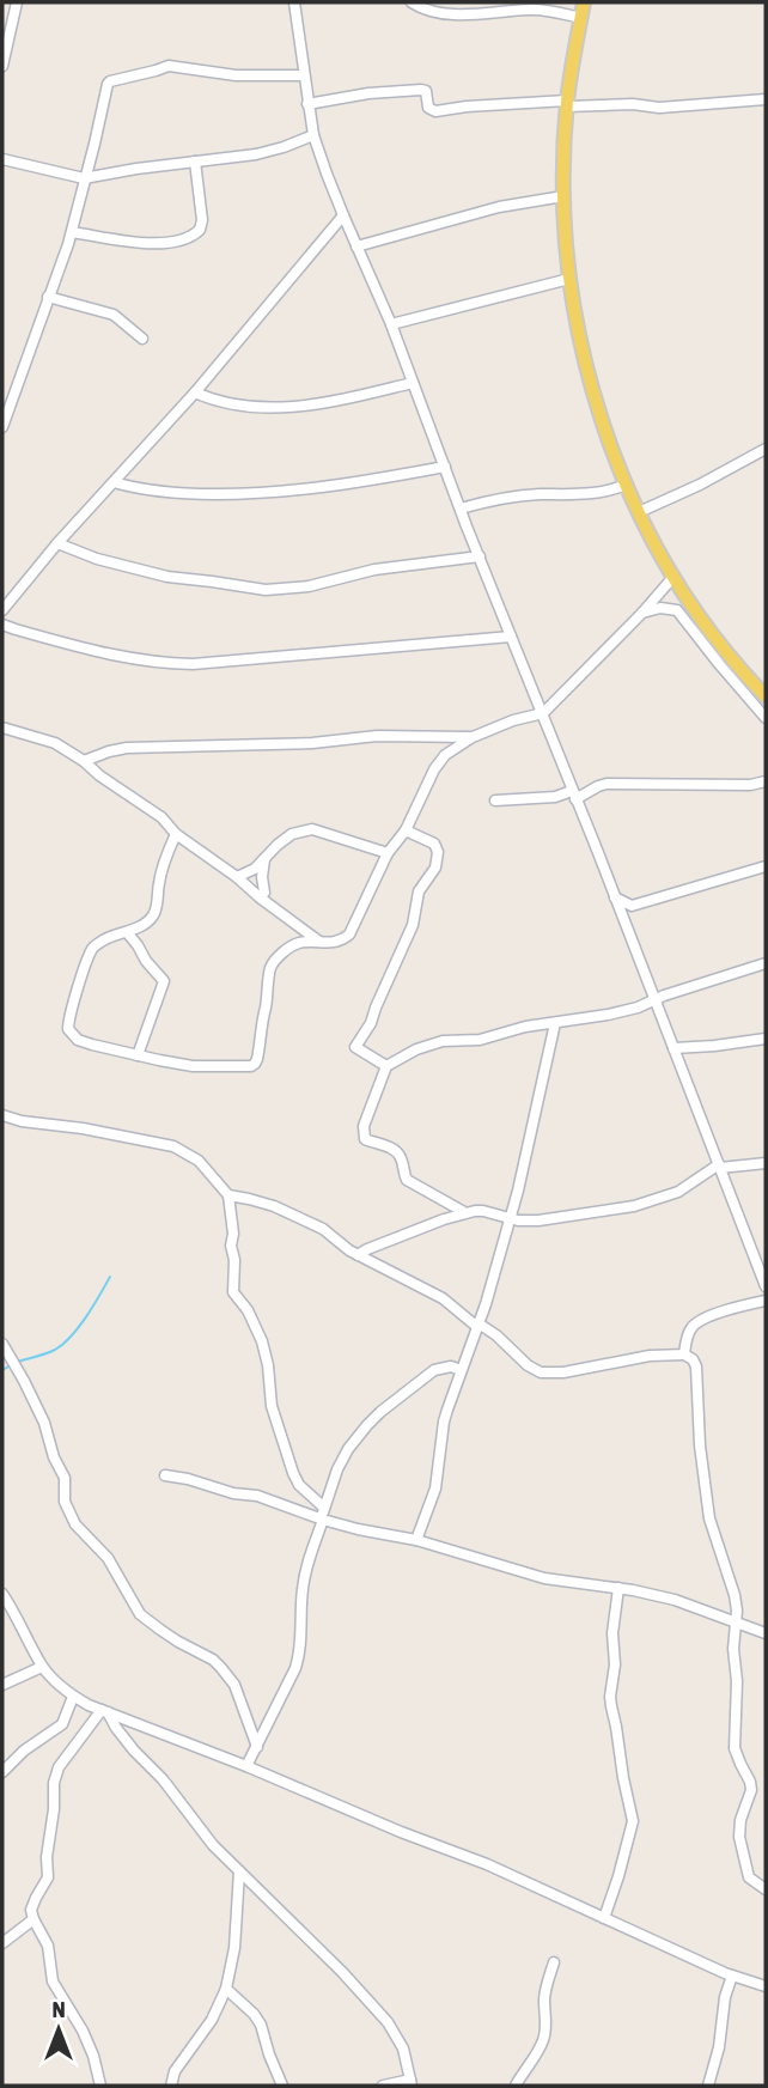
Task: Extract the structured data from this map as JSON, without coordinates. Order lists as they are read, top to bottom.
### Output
{
  "north": "top"
}
